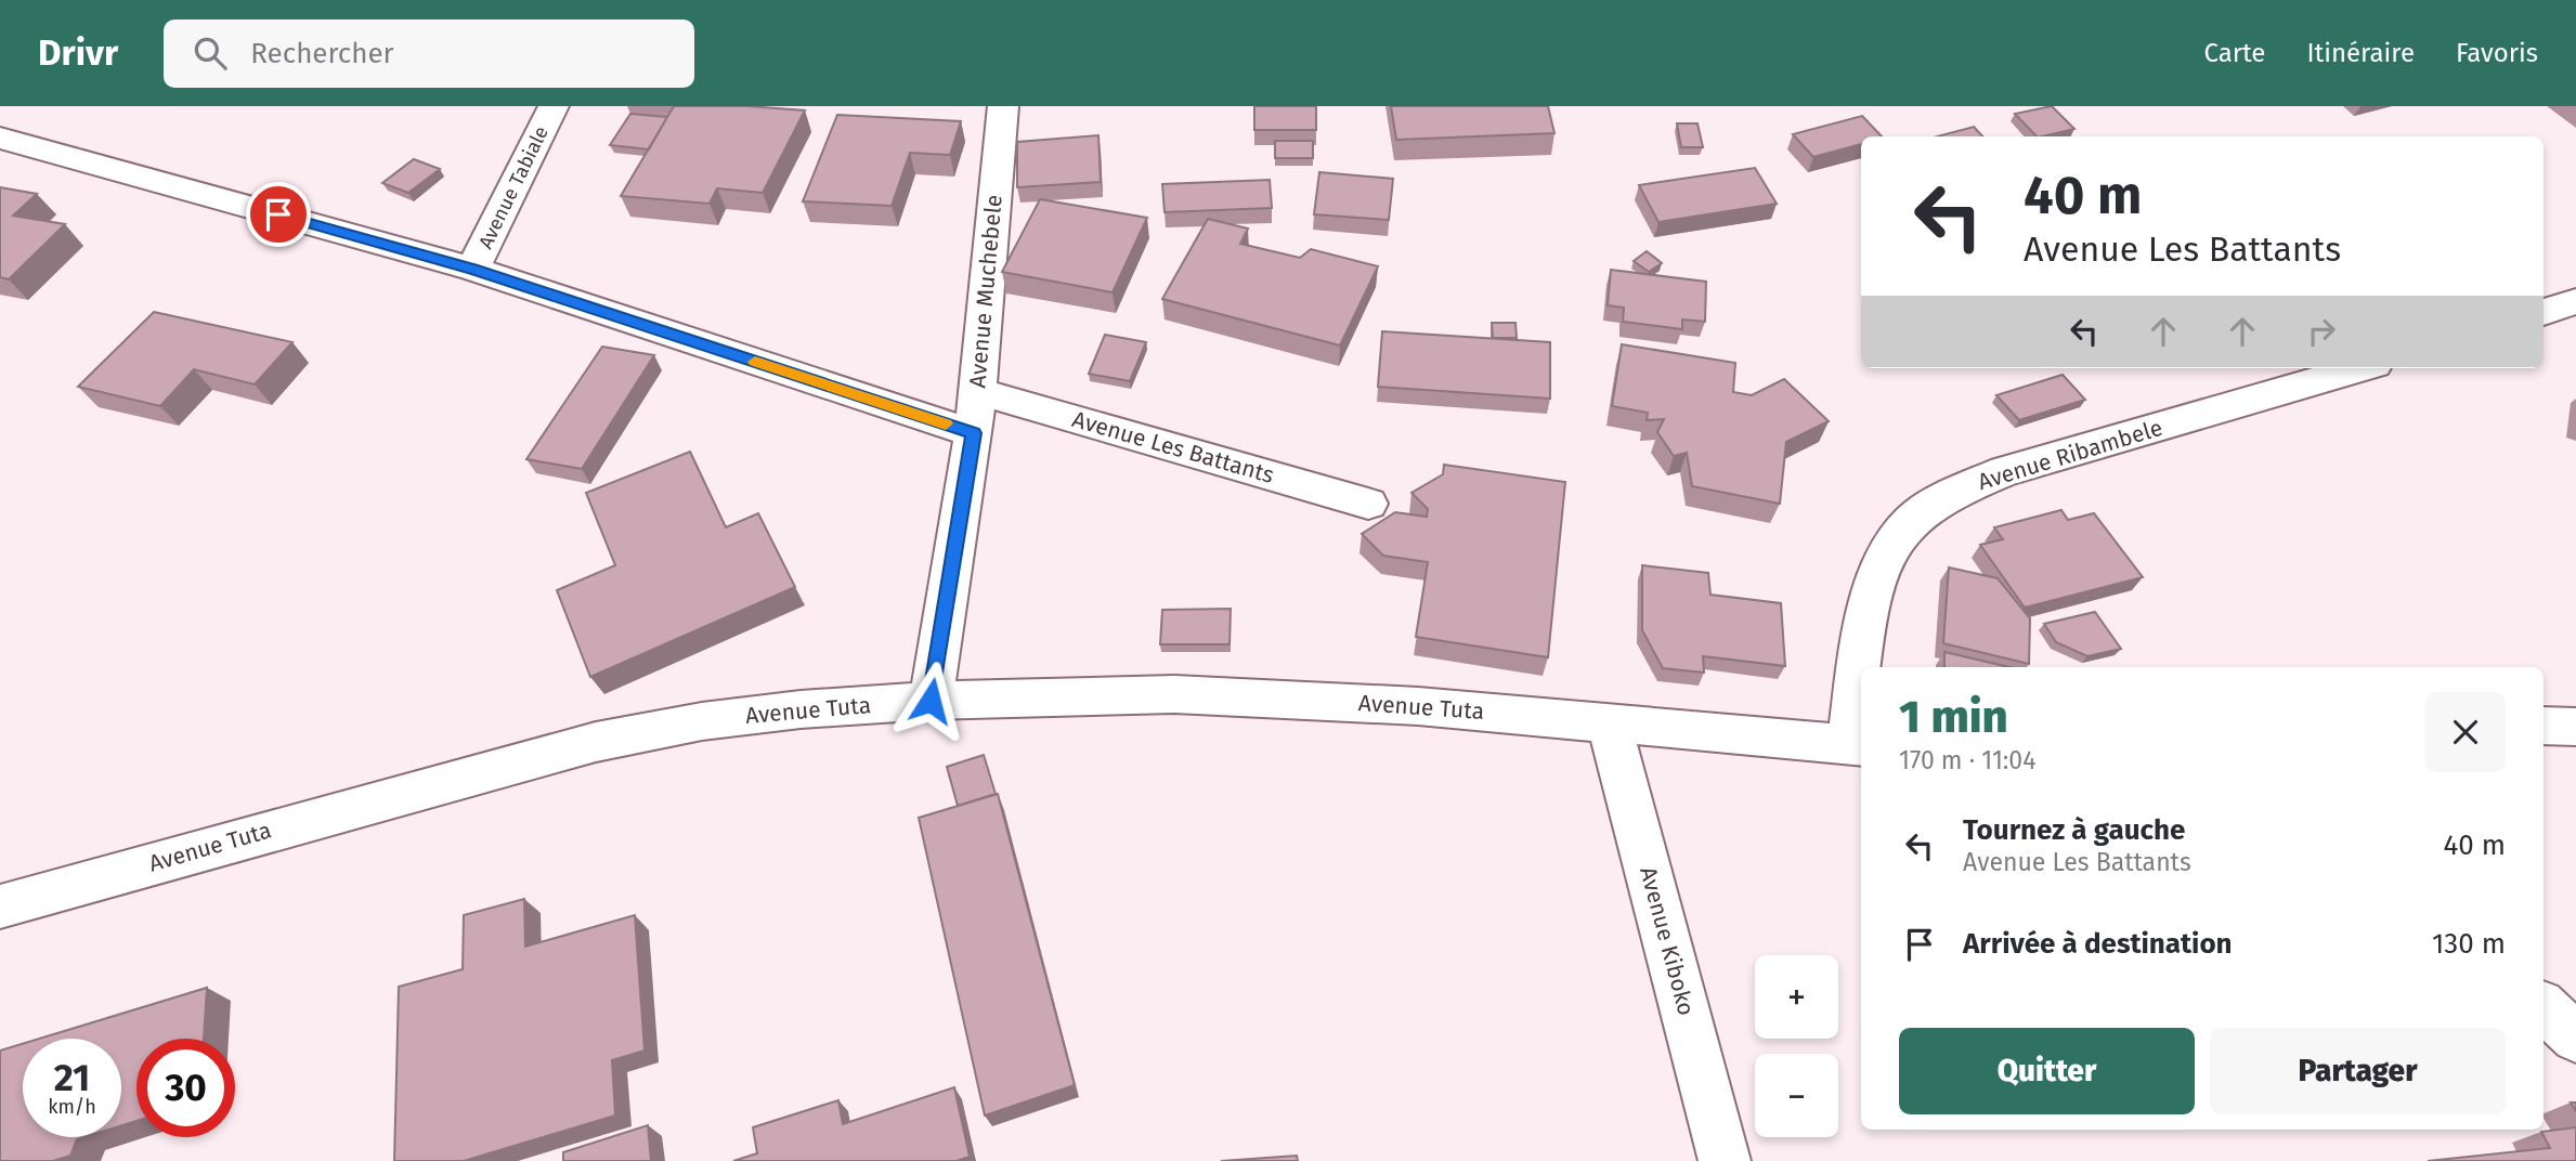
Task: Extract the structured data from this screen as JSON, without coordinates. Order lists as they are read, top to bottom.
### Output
{
  "streets": {
    "street": [
      "Avenue Tabiale",
      "Avenue Muchebele",
      "Avenue Les Battants",
      "Avenue Ribambele",
      "Avenue Tuta",
      "Avenue Kiboko"
    ]
  },
  "crossings": [
    ["Avenue Muchebele", "Avenue Les Battants"],
    ["Avenue Muchebele", "Avenue Tuta"],
    ["Avenue Ribambele", "Avenue Tuta"],
    ["Avenue Tuta", "Avenue Kiboko"]
  ],
  "page": {
    "header": "Drivr",
    "search": "Rechercher",
    "nav": ["Carte", "Itinéraire", "Favoris"],
    "turn": ["40 m", "Avenue Les Battants"],
    "heading": ["1 min", "170 m · 11:04"],
    "list": [
      {
        "name": "Tournez à gauche",
        "note": "Avenue Les Battants",
        "value": "40 m"
      },
      {
        "name": "Arrivée à destination",
        "value": "130 m"
      }
    ],
    "map_buttons": ["+", "−"],
    "buttons": ["Quitter", "Partager"],
    "speed": "21 km/h",
    "limit": "30"
  }
}
